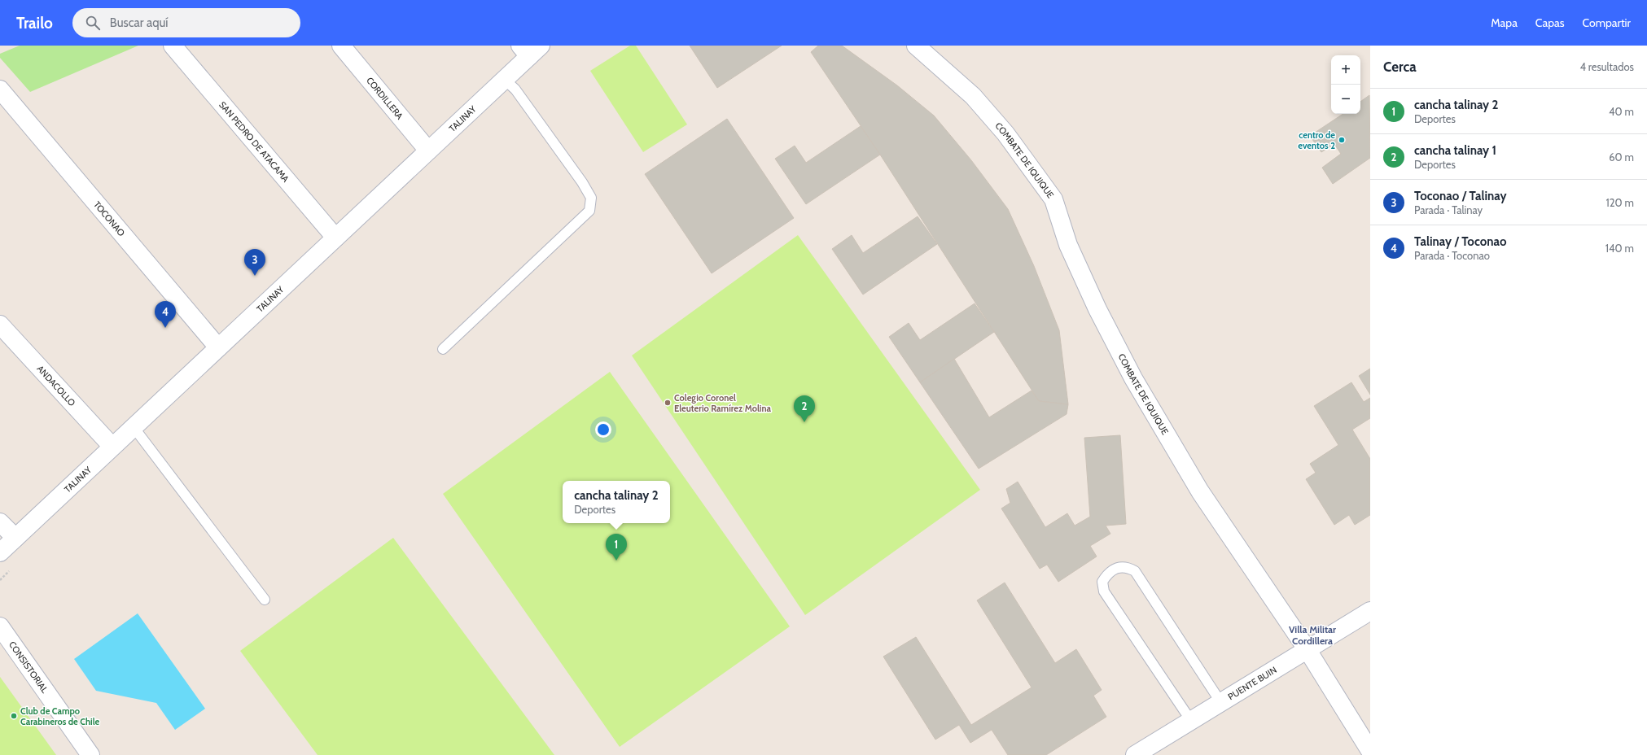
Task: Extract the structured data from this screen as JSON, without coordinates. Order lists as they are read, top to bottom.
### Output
{
  "streets": {
    "street": [
      "CORDILLERA",
      "TALINAY",
      "SAN PEDRO DE ATACAMA",
      "COMBATE DE IQUIQUE",
      "TOCONAO",
      "ANDACOLLO",
      "CONSISTORIAL",
      "PUENTE BUIN"
    ]
  },
  "crossings": [
    ["CORDILLERA", "TALINAY"],
    ["TALINAY", "SAN PEDRO DE ATACAMA"],
    ["TALINAY", "TOCONAO"],
    ["TALINAY", "ANDACOLLO"],
    ["COMBATE DE IQUIQUE", "PUENTE BUIN"]
  ],
  "districts": ["Villa Militar Cordillera"],
  "places": ["centro de eventos 2", "Colegio Coronel Eleuterio Ramírez Molina", "Club de Campo Carabineros de Chile"],
  "page": {
    "header": "Trailo",
    "search": "Buscar aquí",
    "nav": ["Mapa", "Capas", "Compartir"],
    "heading": ["Cerca", "4 resultados"],
    "map_buttons": ["+", "−"],
    "list": [
      {
        "mark": "1",
        "name": "cancha talinay 2",
        "note": "Deportes",
        "value": "40 m"
      },
      {
        "mark": "2",
        "name": "cancha talinay 1",
        "note": "Deportes",
        "value": "60 m"
      },
      {
        "mark": "3",
        "name": "Toconao / Talinay",
        "note": "Parada · Talinay",
        "value": "120 m"
      },
      {
        "mark": "4",
        "name": "Talinay / Toconao",
        "note": "Parada · Toconao",
        "value": "140 m"
      }
    ],
    "pins": [
      "3",
      "4",
      "2",
      "1"
    ],
    "popup": ["cancha talinay 2", "Deportes"]
  }
}
